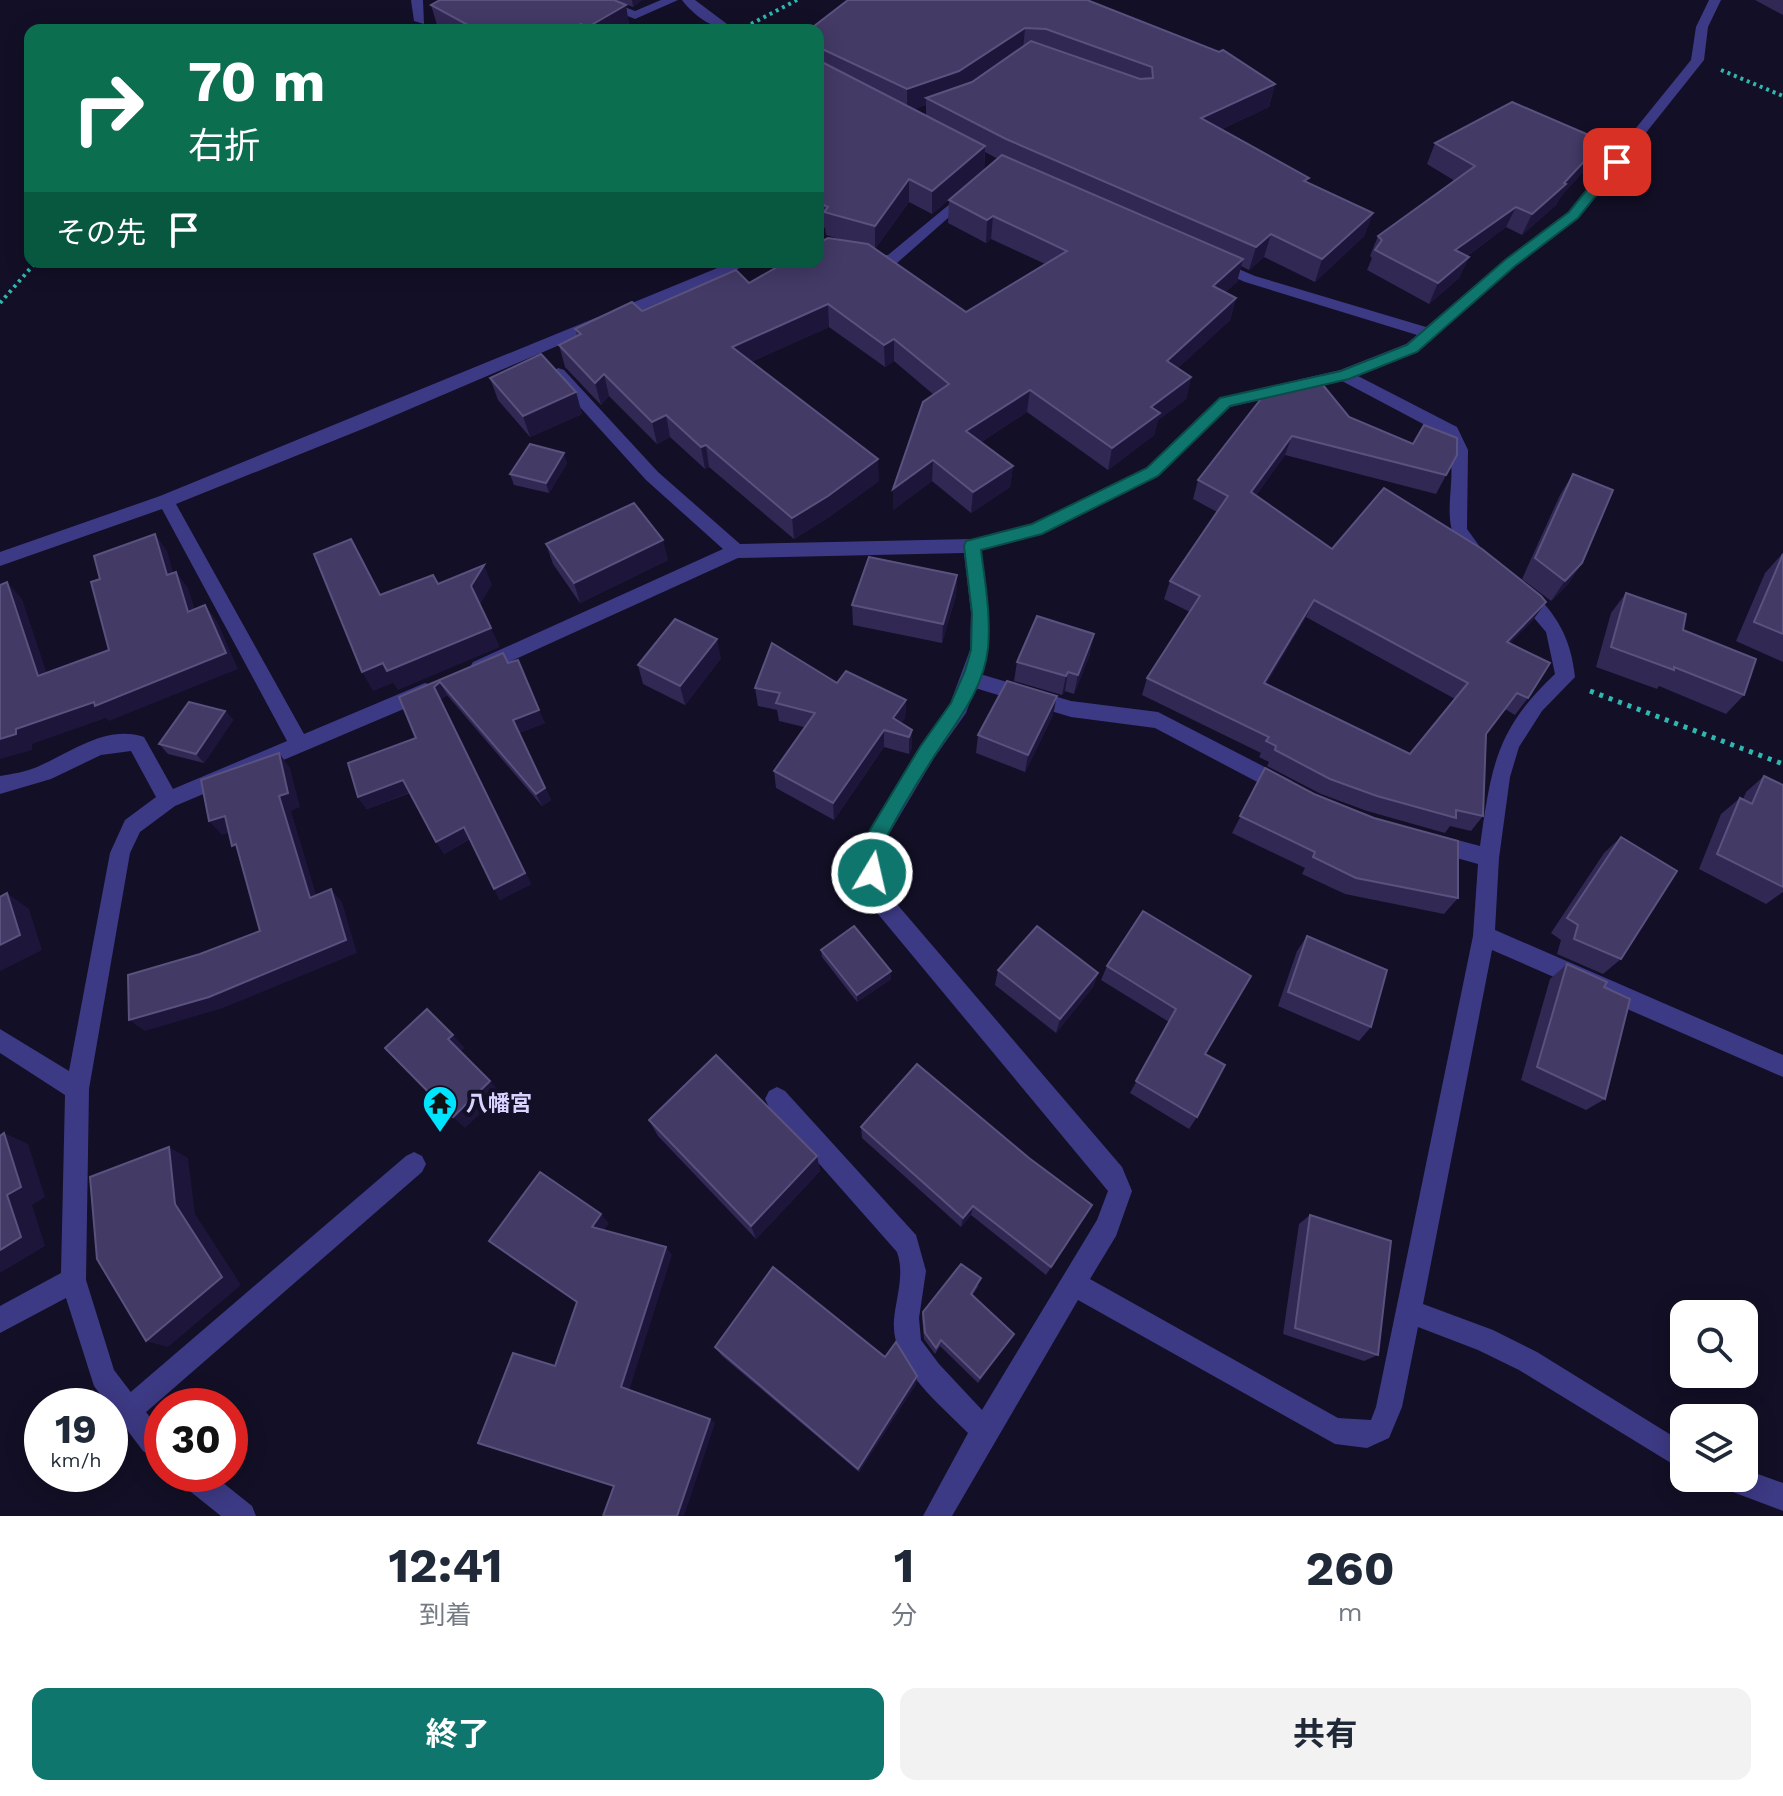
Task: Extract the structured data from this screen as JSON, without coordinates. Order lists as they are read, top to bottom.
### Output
{
  "places": {
    "temple": ["八幡宮"]
  },
  "page": {
    "turn": ["70 m", "右折"],
    "then": "その先",
    "speed": "19 km/h",
    "limit": "30",
    "eta": [
      "12:41",
      "到着",
      "1",
      "分",
      "260",
      "m"
    ],
    "buttons": ["終了", "共有"]
  }
}
